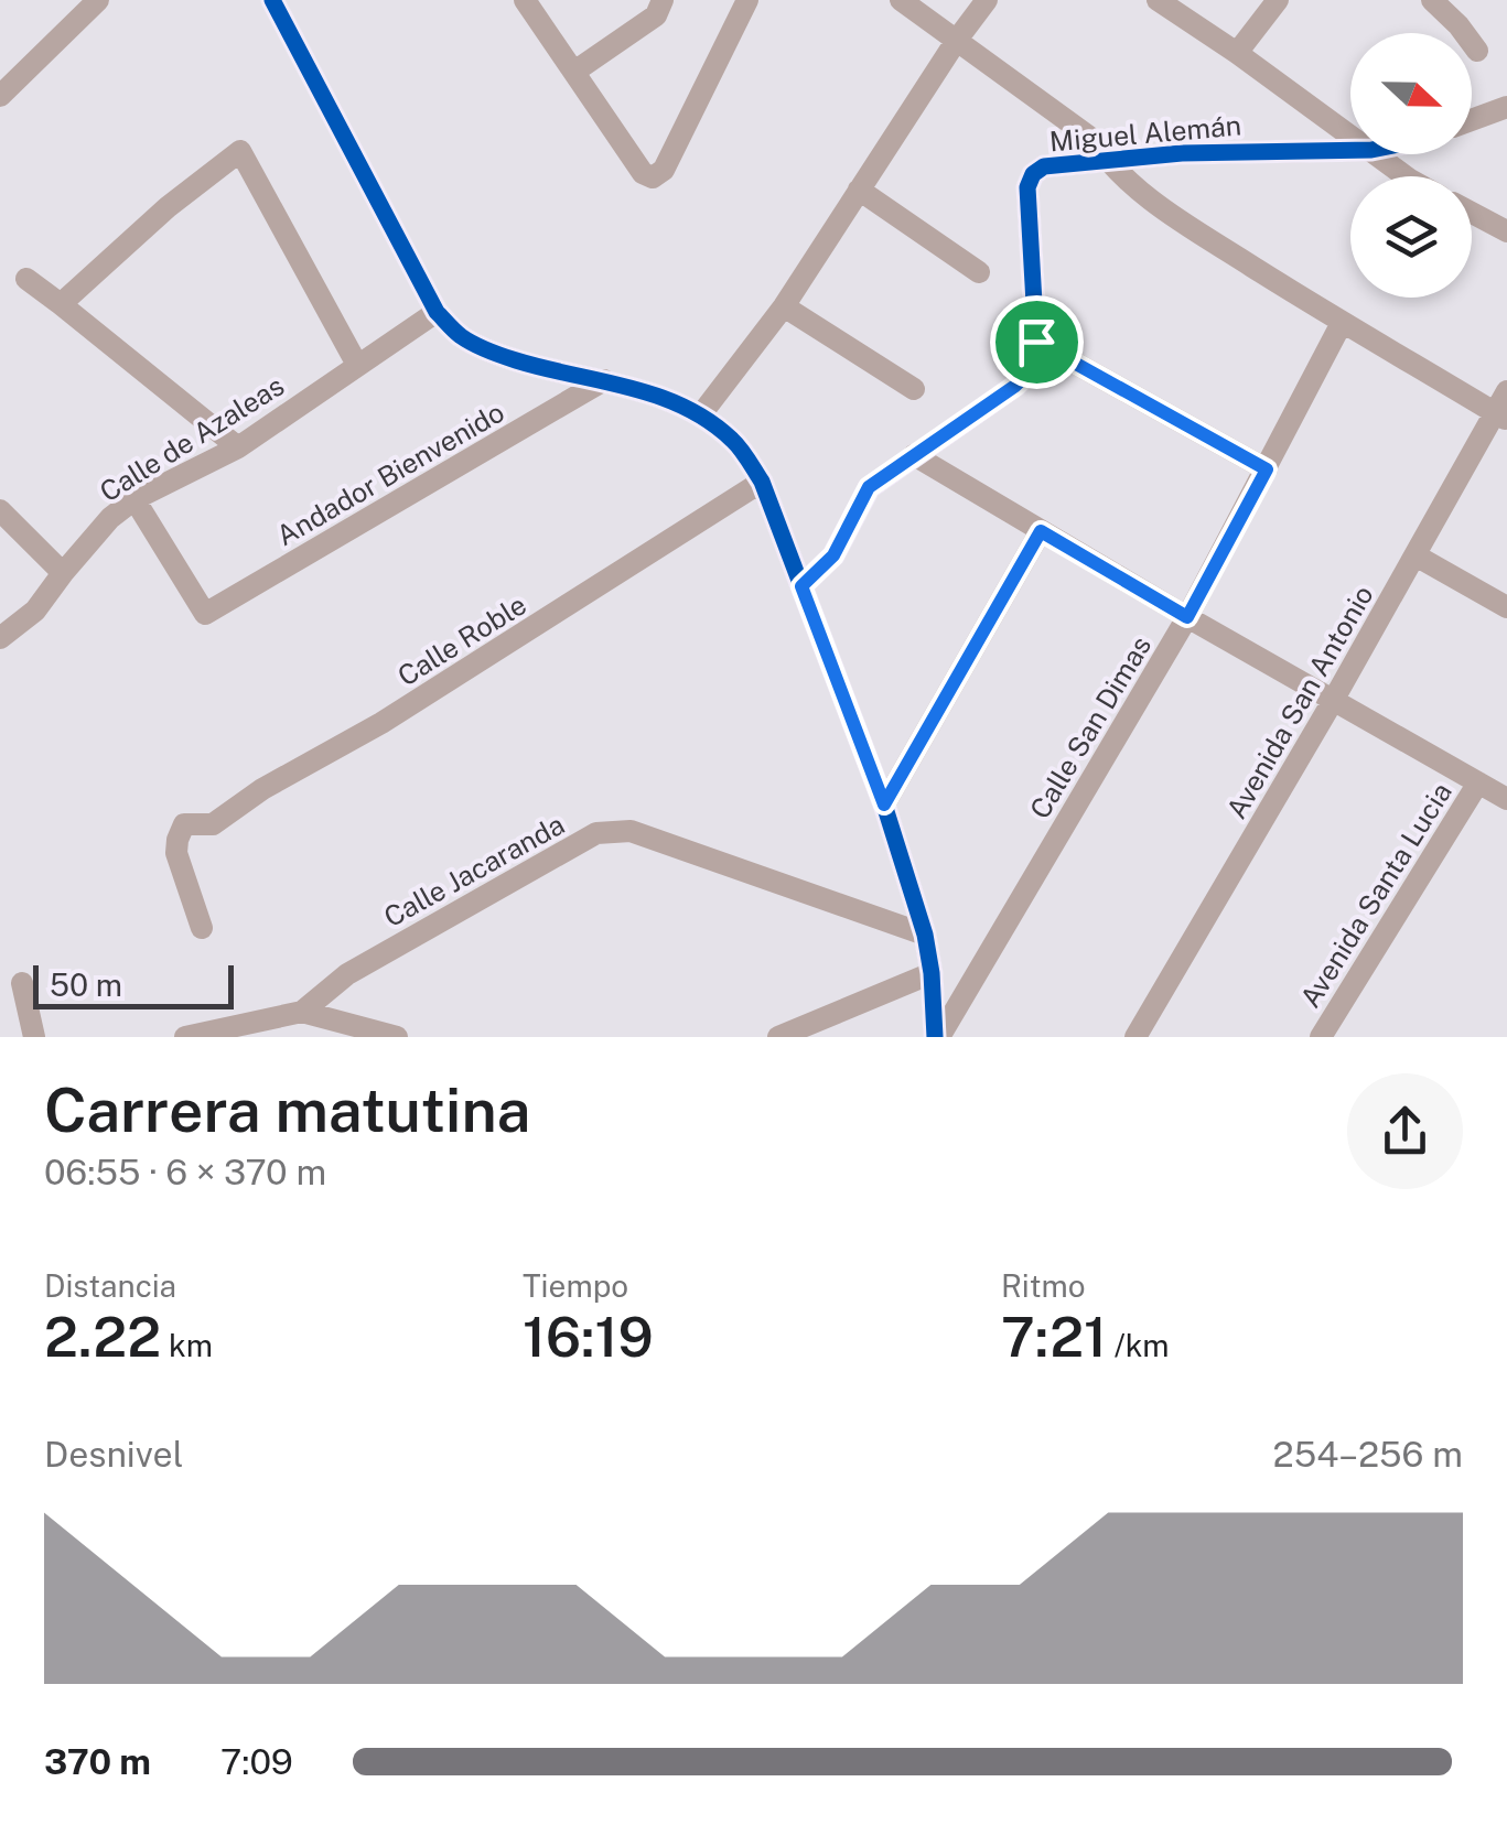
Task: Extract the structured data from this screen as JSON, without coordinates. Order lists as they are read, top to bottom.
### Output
{
  "streets": {
    "street": [
      "Miguel Alemán",
      "Calle de Azaleas",
      "Andador Bienvenido",
      "Calle Roble",
      "Avenida San Antonio",
      "Calle San Dimas",
      "Calle Jacaranda",
      "Avenida Santa Lucia"
    ]
  },
  "crossings": [
    ["Calle de Azaleas", "Andador Bienvenido"]
  ],
  "scale_bar": "50 m",
  "north": "right",
  "page": {
    "scale": "50 m",
    "heading": ["Carrera matutina", "06:55 · 6 × 370 m"],
    "stats": [
      ["Distancia", "2.22 km"],
      ["Tiempo", "16:19"],
      ["Ritmo", "7:21 /km"]
    ],
    "chart": ["Desnivel", "254–256 m"],
    "list": [
      {
        "name": "370 m",
        "note": "7:09"
      }
    ]
  }
}
